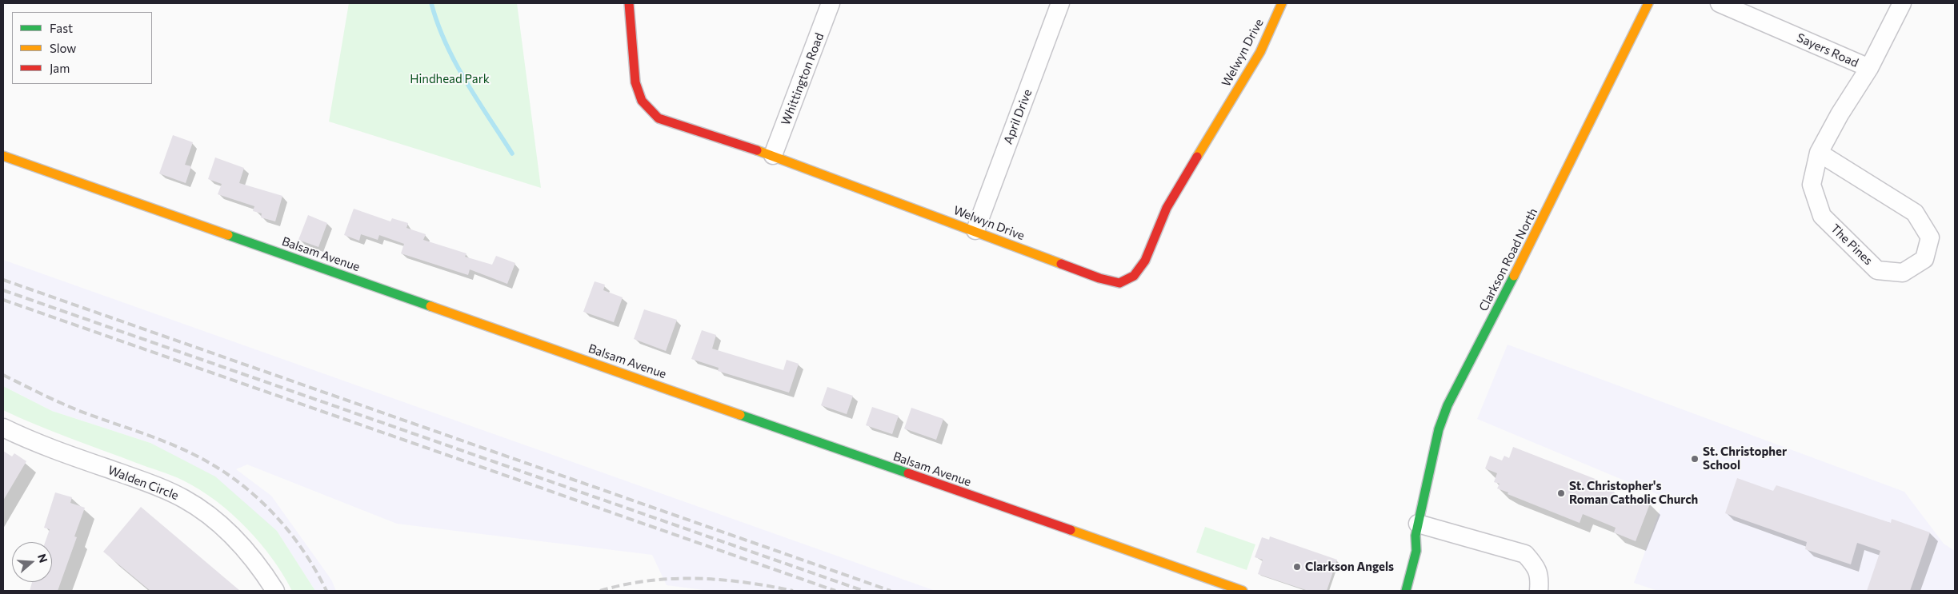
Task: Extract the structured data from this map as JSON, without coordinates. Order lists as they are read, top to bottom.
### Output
{
  "streets": {
    "street": [
      "Sayers Road",
      "Welwyn Drive",
      "Whittington Road",
      "April Drive",
      "The Pines",
      "Balsam Avenue",
      "Clarkson Road North",
      "Walden Circle"
    ]
  },
  "crossings": [
    ["Sayers Road", "The Pines"],
    ["Welwyn Drive", "Whittington Road"],
    ["Welwyn Drive", "April Drive"]
  ],
  "parks": ["Hindhead Park"],
  "places": ["St. Christopher School", "St. Christopher's Roman Catholic Church", "Clarkson Angels"],
  "legend": ["Fast", "Slow", "Jam"],
  "north": "right"
}
